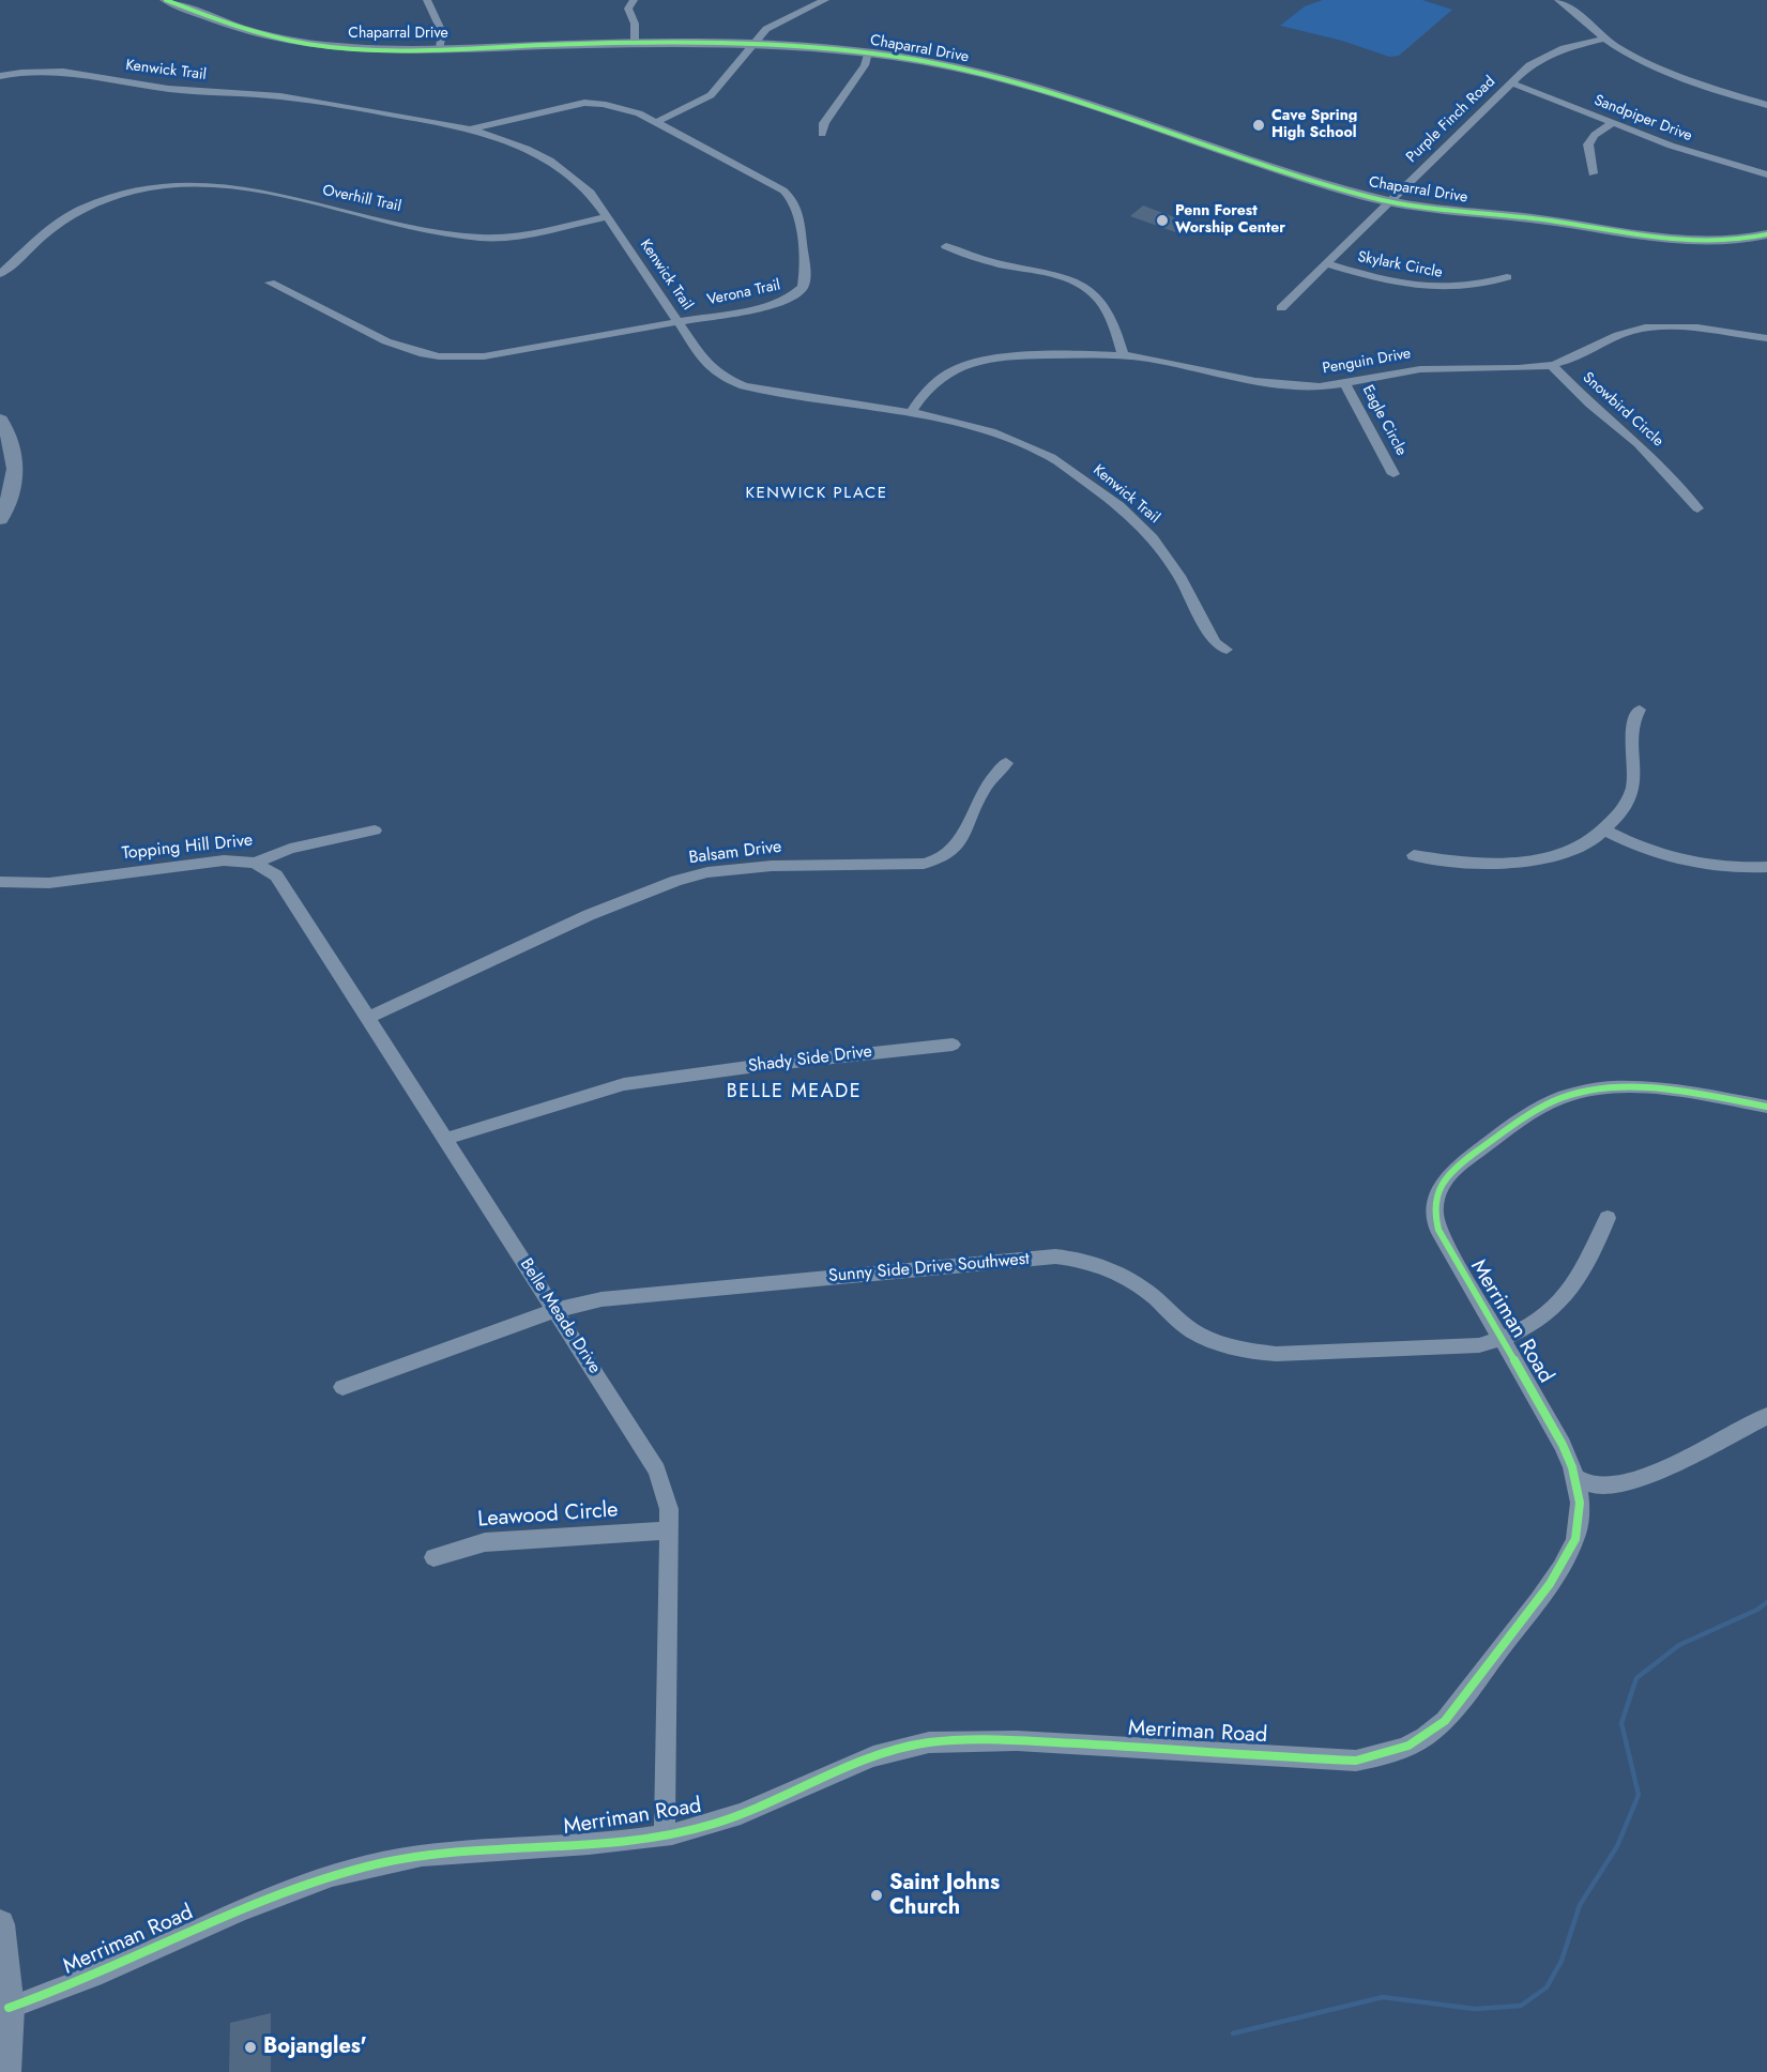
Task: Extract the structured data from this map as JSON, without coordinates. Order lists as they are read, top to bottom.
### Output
{
  "streets": {
    "street": [
      "Chaparral Drive",
      "Kenwick Trail",
      "Sandpiper Drive",
      "Purple Finch Road",
      "Overhill Trail",
      "Skylark Circle",
      "Verona Trail",
      "Penguin Drive",
      "Snowbird Circle",
      "Eagle Circle",
      "Topping Hill Drive",
      "Balsam Drive",
      "Shady Side Drive",
      "Sunny Side Drive Southwest",
      "Belle Meade Drive",
      "Merriman Road",
      "Leawood Circle"
    ]
  },
  "crossings": [
    ["Chaparral Drive", "Purple Finch Road"],
    ["Kenwick Trail", "Overhill Trail"],
    ["Kenwick Trail", "Verona Trail"],
    ["Kenwick Trail", "Penguin Drive"],
    ["Sandpiper Drive", "Purple Finch Road"],
    ["Purple Finch Road", "Skylark Circle"],
    ["Penguin Drive", "Snowbird Circle"],
    ["Penguin Drive", "Eagle Circle"],
    ["Topping Hill Drive", "Belle Meade Drive"],
    ["Balsam Drive", "Belle Meade Drive"],
    ["Shady Side Drive", "Belle Meade Drive"],
    ["Sunny Side Drive Southwest", "Belle Meade Drive"],
    ["Sunny Side Drive Southwest", "Merriman Road"],
    ["Belle Meade Drive", "Merriman Road"],
    ["Belle Meade Drive", "Leawood Circle"]
  ],
  "districts": ["KENWICK PLACE", "BELLE MEADE"],
  "places": [
    "Cave Spring High School",
    "Penn Forest Worship Center",
    "Saint Johns Church",
    "Bojangles'"
  ]
}
